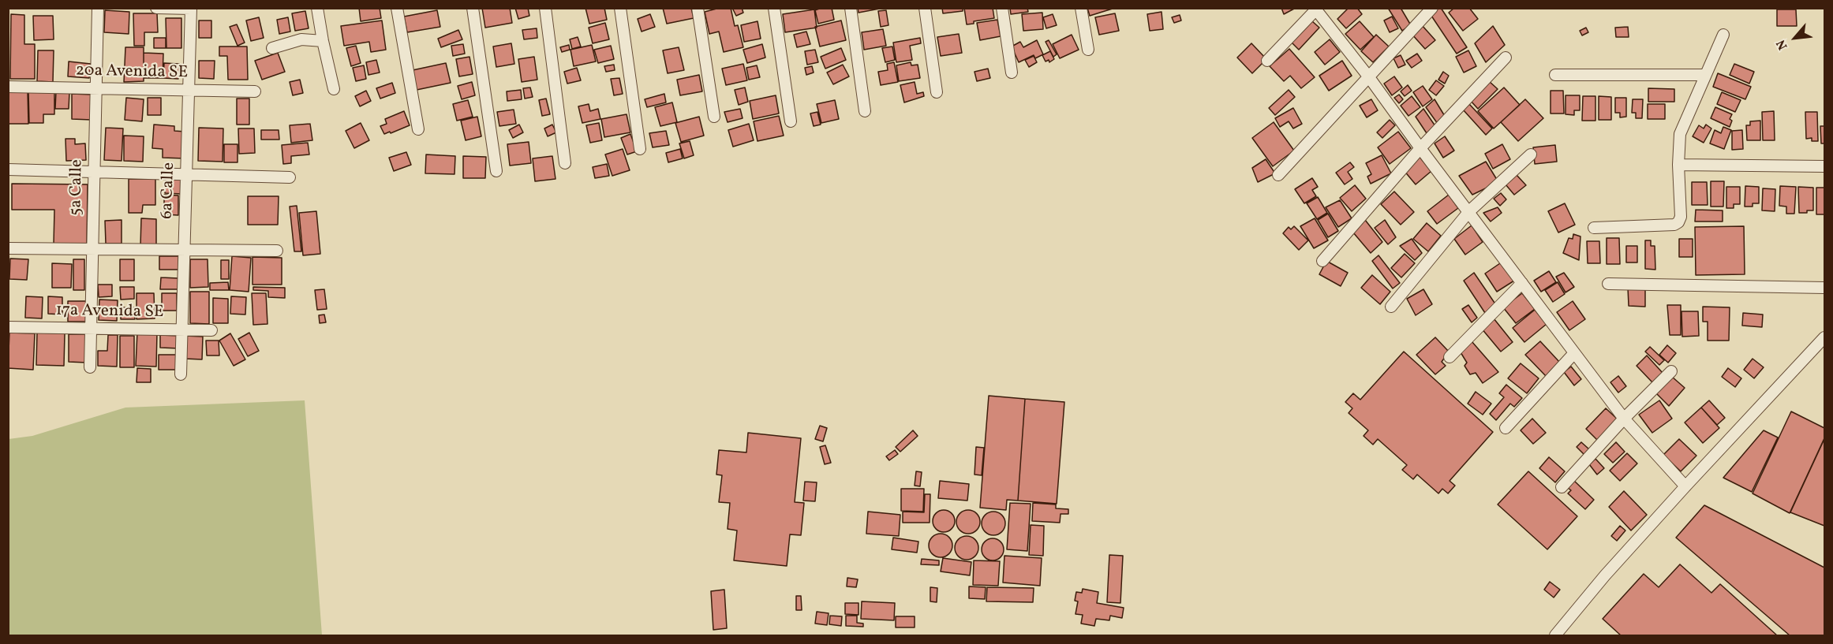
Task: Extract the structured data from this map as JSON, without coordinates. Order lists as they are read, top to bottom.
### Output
{
  "streets": {
    "street": [
      "20a Avenida SE",
      "5a Calle",
      "6a Calle",
      "17a Avenida SE"
    ]
  },
  "crossings": [
    ["20a Avenida SE", "5a Calle"],
    ["20a Avenida SE", "6a Calle"],
    ["5a Calle", "17a Avenida SE"],
    ["6a Calle", "17a Avenida SE"]
  ],
  "north": "bottom left"
}
